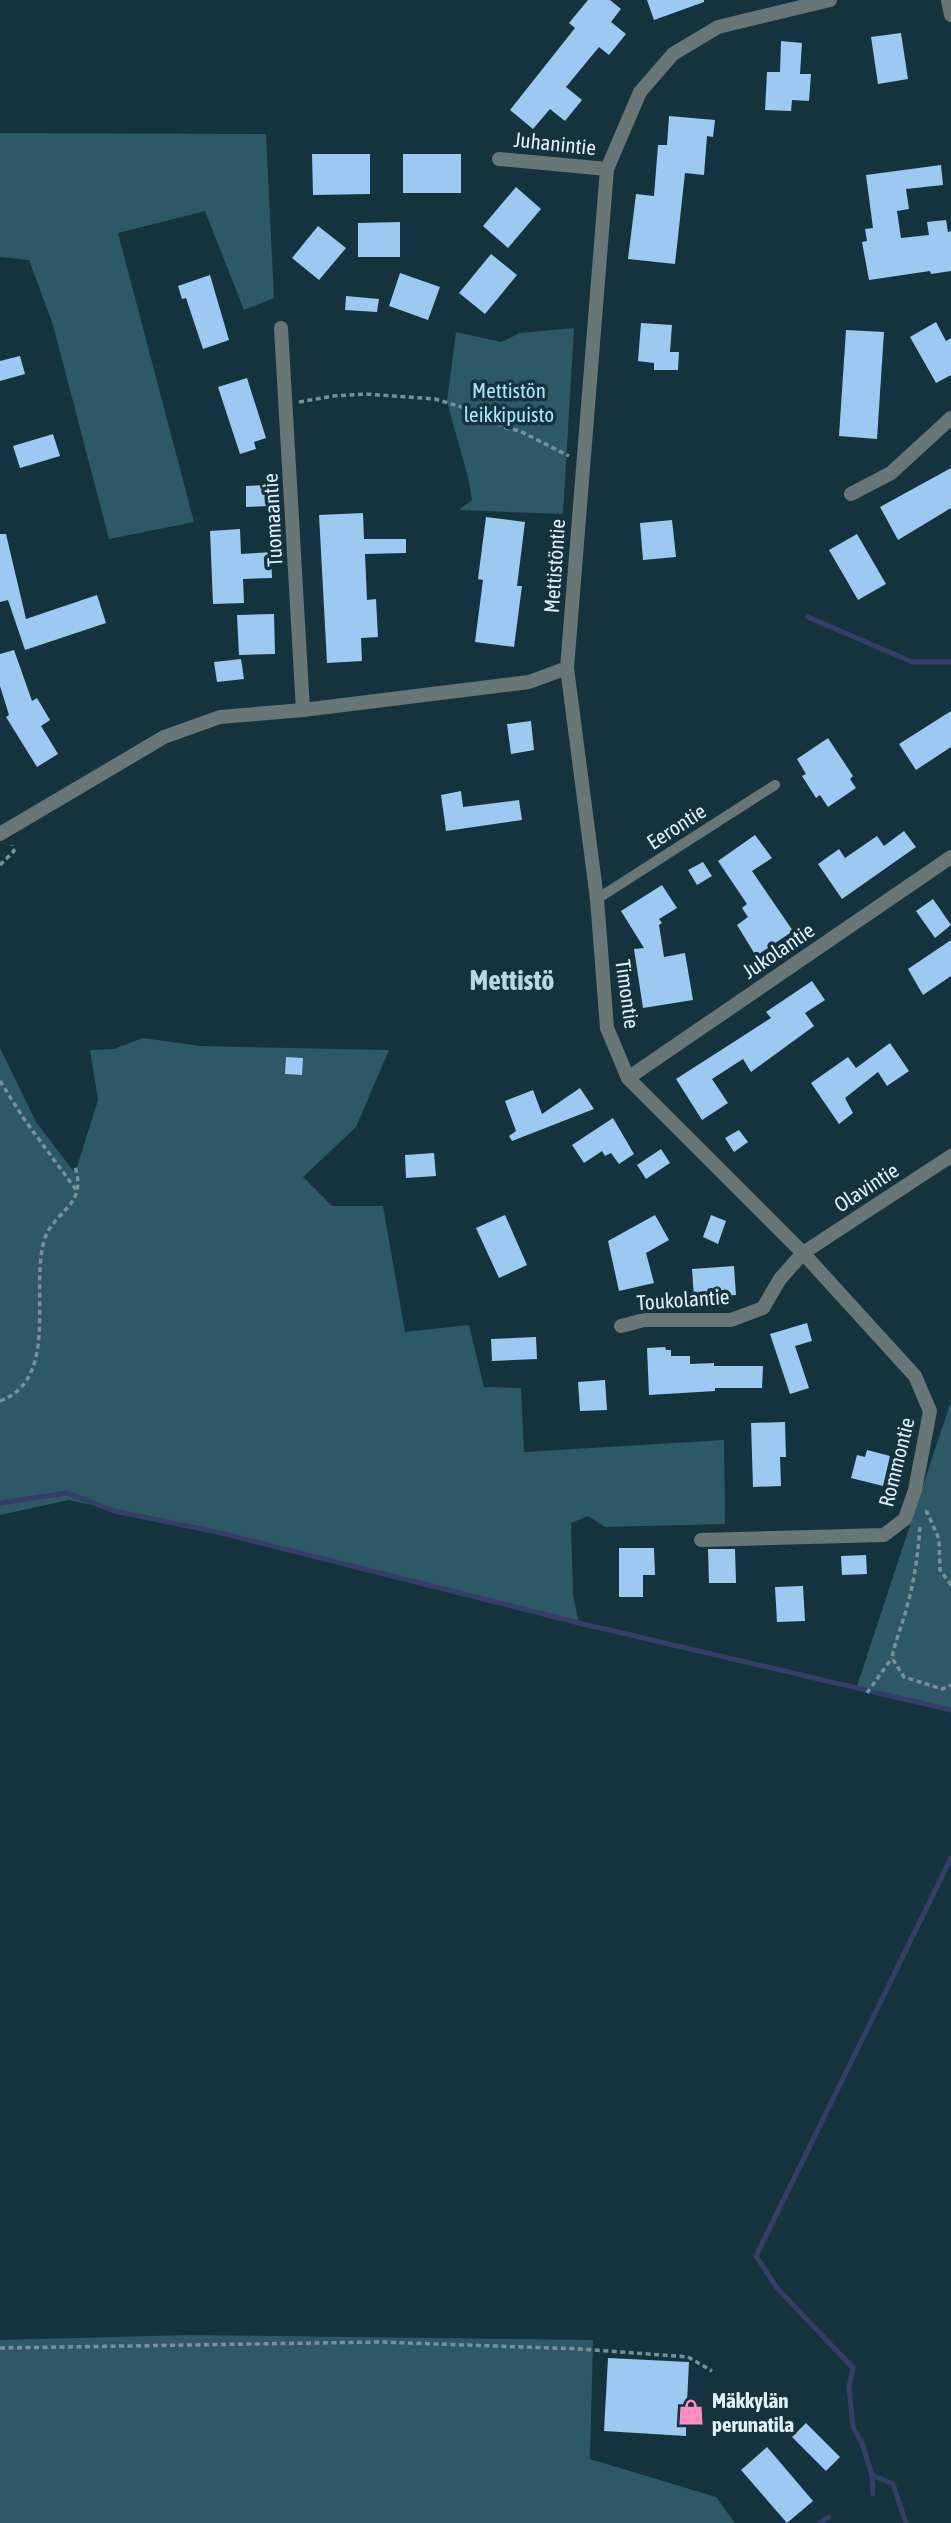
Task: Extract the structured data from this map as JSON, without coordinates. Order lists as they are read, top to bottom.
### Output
{
  "streets": {
    "street": [
      "Juhanintie",
      "Tuomaantie",
      "Mettistöntie",
      "Jukolantie",
      "Timontie",
      "Olavintie",
      "Toukolantie",
      "Rommontie"
    ],
    "lane": ["Eerontie"]
  },
  "crossings": [
    ["Juhanintie", "Mettistöntie"],
    ["Mettistöntie", "Timontie"],
    ["Eerontie", "Timontie"],
    ["Jukolantie", "Timontie"],
    ["Timontie", "Olavintie"],
    ["Timontie", "Toukolantie"],
    ["Timontie", "Rommontie"],
    ["Olavintie", "Toukolantie"],
    ["Olavintie", "Rommontie"],
    ["Toukolantie", "Rommontie"]
  ],
  "districts": ["Mettistö"],
  "parks": ["Mettistön leikkipuisto"],
  "places": {
    "shop": ["Mäkkylän perunatila"]
  }
}
